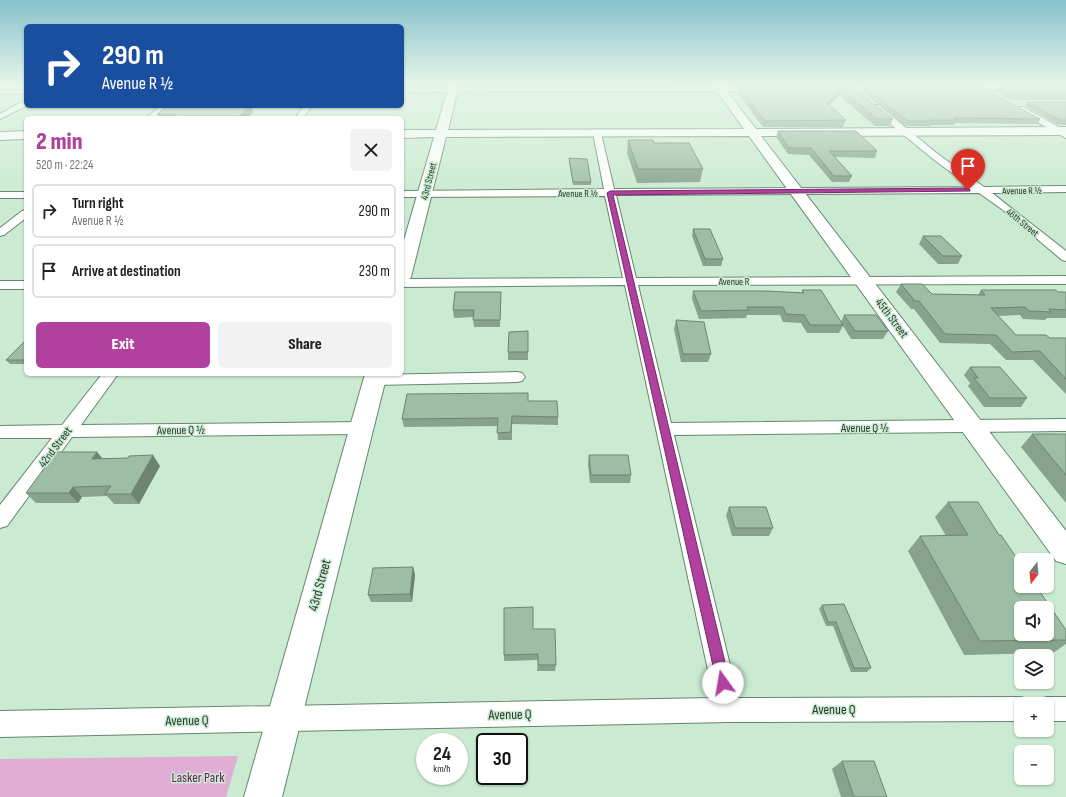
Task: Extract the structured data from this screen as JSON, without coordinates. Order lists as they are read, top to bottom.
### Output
{
  "streets": {
    "main road": ["43rd Street", "45th Street"],
    "street": [
      "Avenue R ½",
      "46th Street",
      "Avenue R",
      "Avenue Q ½",
      "42nd Street",
      "Avenue Q"
    ]
  },
  "crossings": [
    ["43rd Street", "Avenue R ½"],
    ["43rd Street", "Avenue Q ½"],
    ["43rd Street", "Avenue Q"],
    ["Avenue R ½", "46th Street"],
    ["Avenue R ½", "45th Street"],
    ["Avenue R", "45th Street"],
    ["45th Street", "Avenue Q ½"],
    ["Avenue Q ½", "42nd Street"]
  ],
  "parks": ["Lasker Park"],
  "north": "bottom",
  "page": {
    "turn": ["290 m", "Avenue R ½"],
    "heading": ["2 min", "520 m · 22:24"],
    "list": [
      {
        "name": "Turn right",
        "note": "Avenue R ½",
        "value": "290 m"
      },
      {
        "name": "Arrive at destination",
        "value": "230 m"
      }
    ],
    "buttons": ["Exit", "Share"],
    "map_buttons": ["+", "−"],
    "speed": "24 km/h",
    "limit": "30"
  }
}
